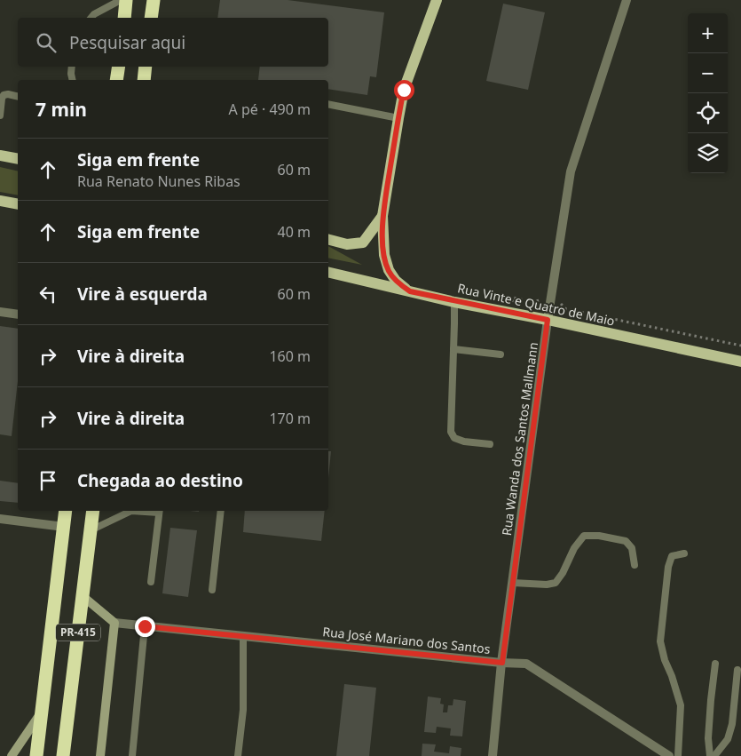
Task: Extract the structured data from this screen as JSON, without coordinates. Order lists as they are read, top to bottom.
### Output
{
  "streets": {
    "highway": ["PR-415"],
    "main road": ["Rua Vinte e Quatro de Maio"],
    "street": ["Rua Wanda dos Santos Mallmann", "Rua José Mariano dos Santos"]
  },
  "crossings": [
    ["Rua Vinte e Quatro de Maio", "Rua Wanda dos Santos Mallmann"],
    ["Rua Wanda dos Santos Mallmann", "Rua José Mariano dos Santos"]
  ],
  "page": {
    "map_buttons": ["+", "−"],
    "search": "Pesquisar aqui",
    "heading": ["7 min", "A pé · 490 m"],
    "list": [
      ["Siga em frente", "Rua Renato Nunes Ribas", "60 m"],
      ["Siga em frente", "40 m"],
      ["Vire à esquerda", "60 m"],
      ["Vire à direita", "160 m"],
      ["Vire à direita", "170 m"],
      "Chegada ao destino"
    ]
  }
}
